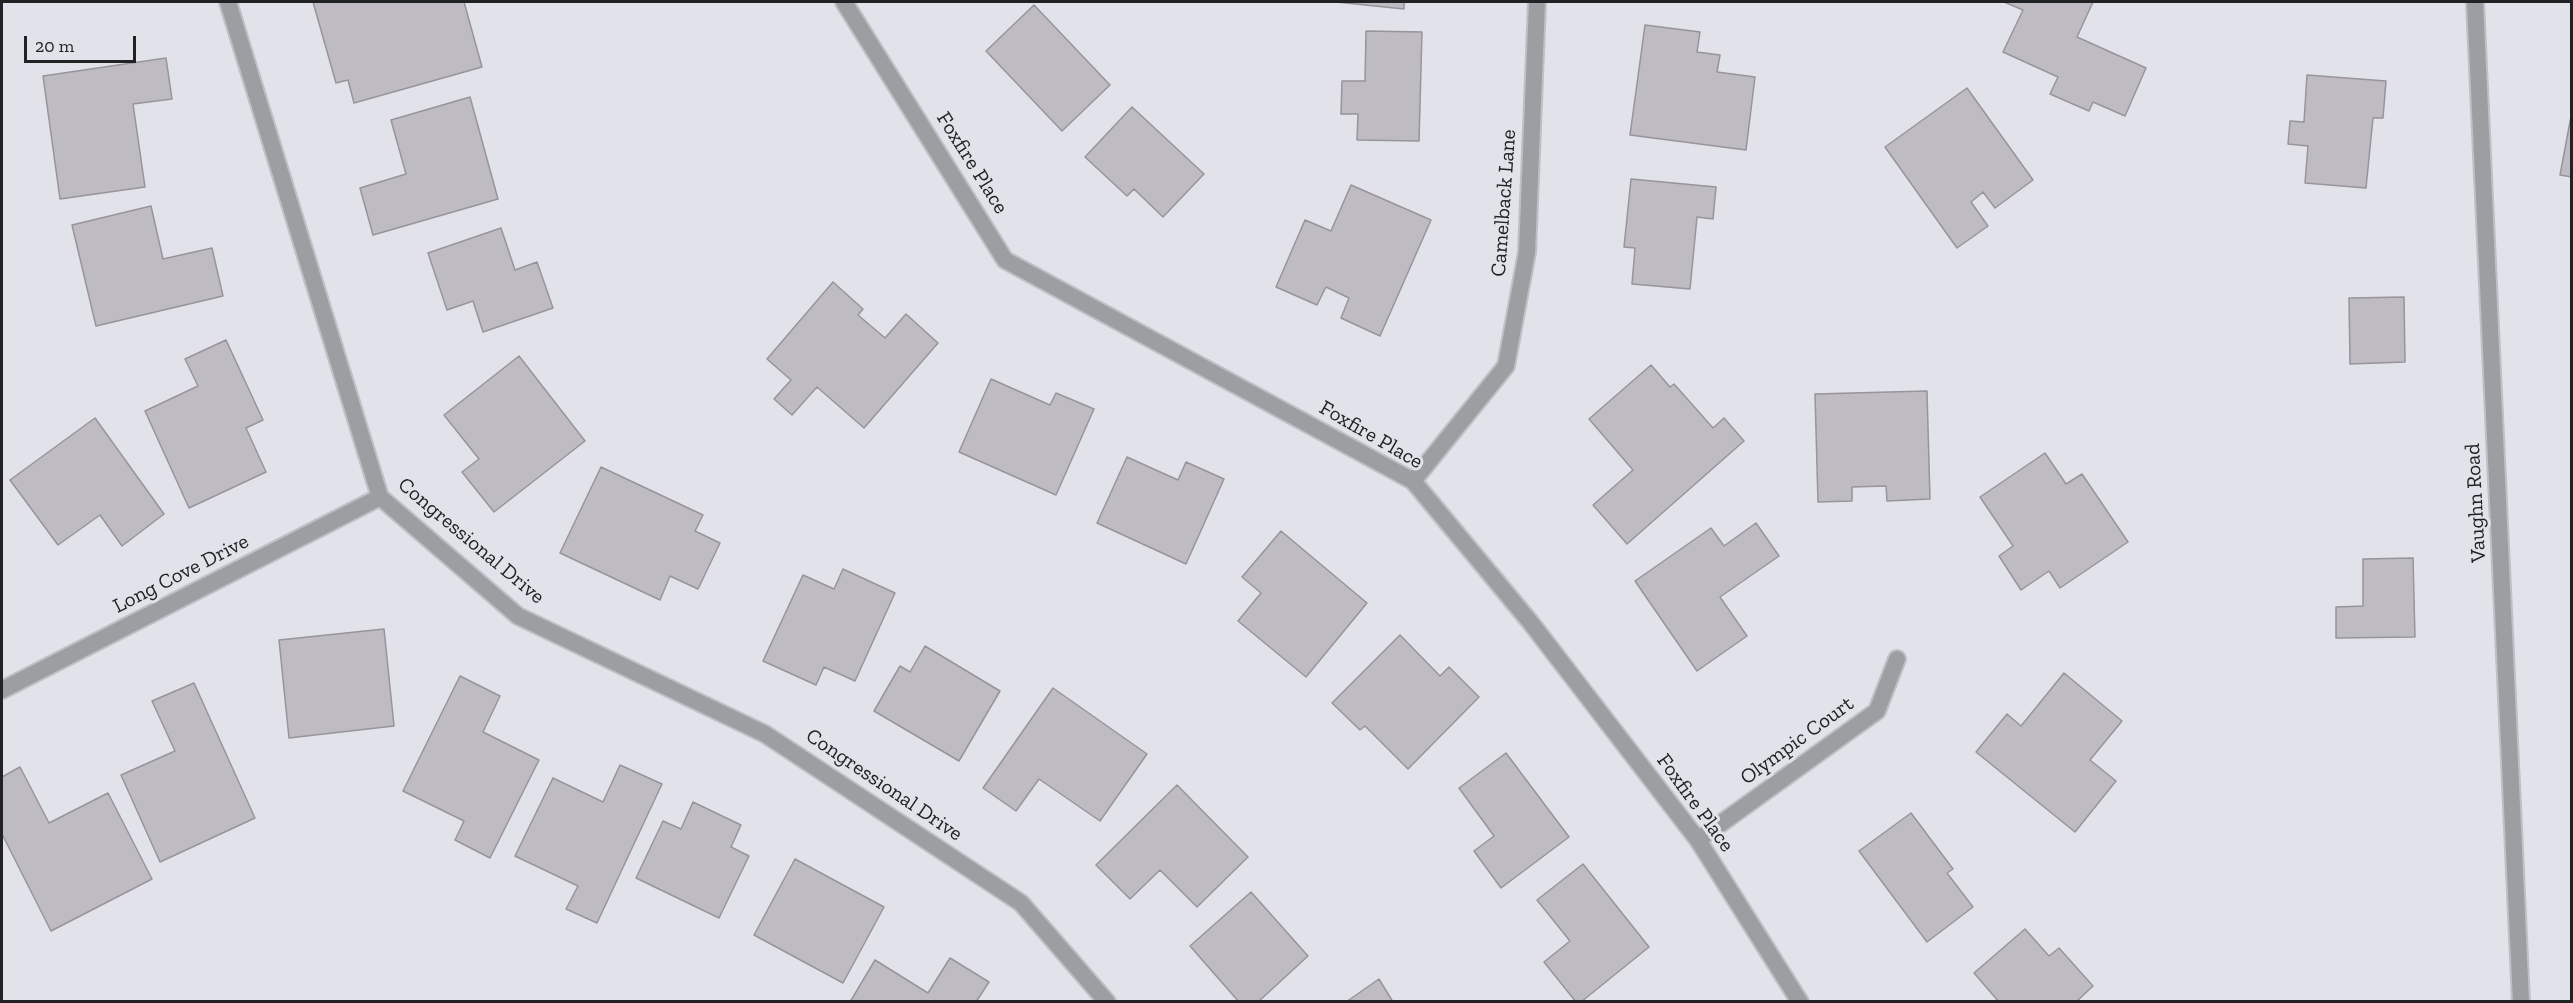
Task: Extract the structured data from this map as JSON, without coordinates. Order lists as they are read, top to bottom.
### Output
{
  "streets": {
    "street": [
      "Foxfire Place",
      "Camelback Lane",
      "Vaughn Road",
      "Congressional Drive",
      "Long Cove Drive",
      "Olympic Court"
    ]
  },
  "crossings": [
    ["Foxfire Place", "Camelback Lane"],
    ["Foxfire Place", "Olympic Court"],
    ["Congressional Drive", "Long Cove Drive"]
  ],
  "scale_bar": "20 m"
}
